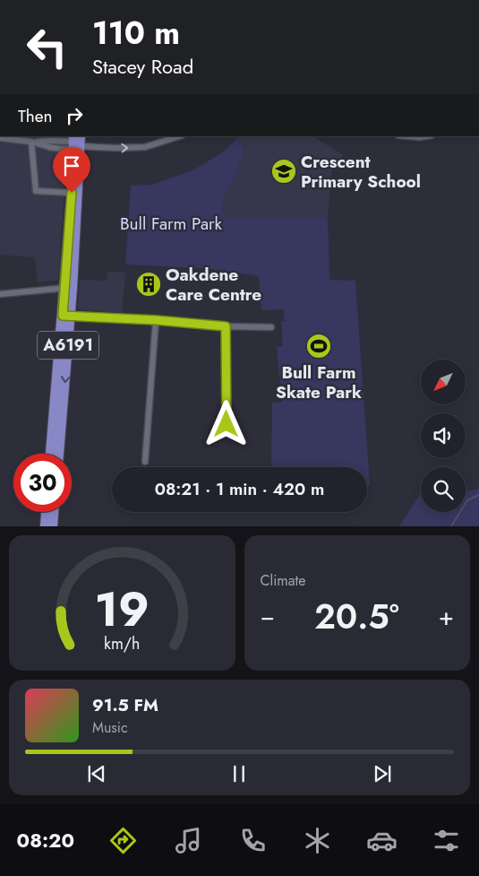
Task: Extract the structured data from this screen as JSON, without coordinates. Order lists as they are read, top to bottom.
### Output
{
  "streets": {
    "main road": ["A6191"]
  },
  "parks": ["Bull Farm Park"],
  "places": {
    "school or university": ["Crescent Primary School"],
    "building": ["Oakdene Care Centre"],
    "sports": ["Bull Farm Skate Park"]
  },
  "north": "bottom left",
  "page": {
    "turn": ["110 m", "Stacey Road"],
    "then": "Then",
    "limit": "30",
    "trip": "08:21 · 1 min · 420 m",
    "tile": "Climate",
    "heat": ["−", "20.5°", "+"],
    "song": ["91.5 FM", "Music"],
    "tabs": "08:20",
    "gauge": ["19", "km/h"]
  }
}
